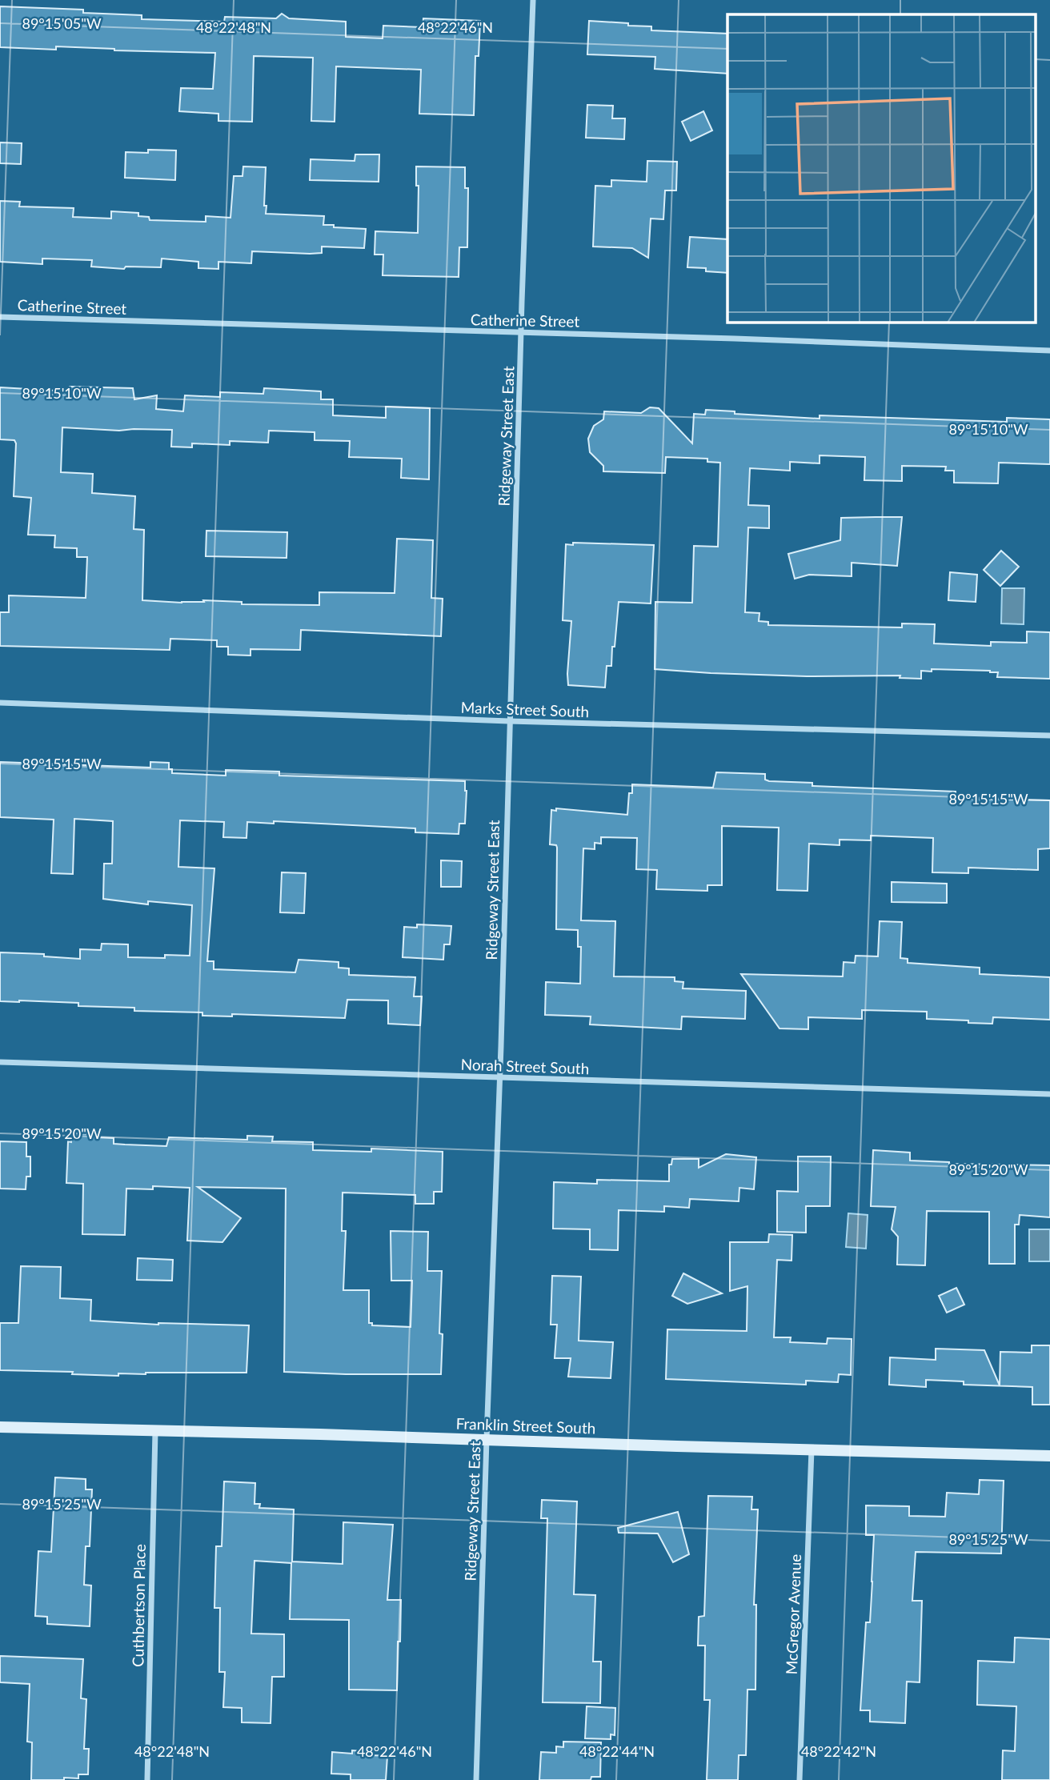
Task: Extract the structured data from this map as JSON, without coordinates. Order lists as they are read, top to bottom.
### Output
{
  "streets": {
    "street": [
      "Catherine Street",
      "Ridgeway Street East",
      "Marks Street South",
      "Norah Street South",
      "Franklin Street South",
      "Cuthbertson Place",
      "McGregor Avenue"
    ]
  },
  "crossings": [
    ["Catherine Street", "Ridgeway Street East"],
    ["Ridgeway Street East", "Marks Street South"],
    ["Ridgeway Street East", "Norah Street South"],
    ["Ridgeway Street East", "Franklin Street South"],
    ["Franklin Street South", "Cuthbertson Place"],
    ["Franklin Street South", "McGregor Avenue"]
  ],
  "coordinates": [
    "89°15'05\"W",
    "48°22'48\"N",
    "48°22'46\"N",
    "89°15'10\"W",
    "89°15'15\"W",
    "89°15'20\"W",
    "89°15'25\"W",
    "48°22'44\"N",
    "48°22'42\"N"
  ]
}
